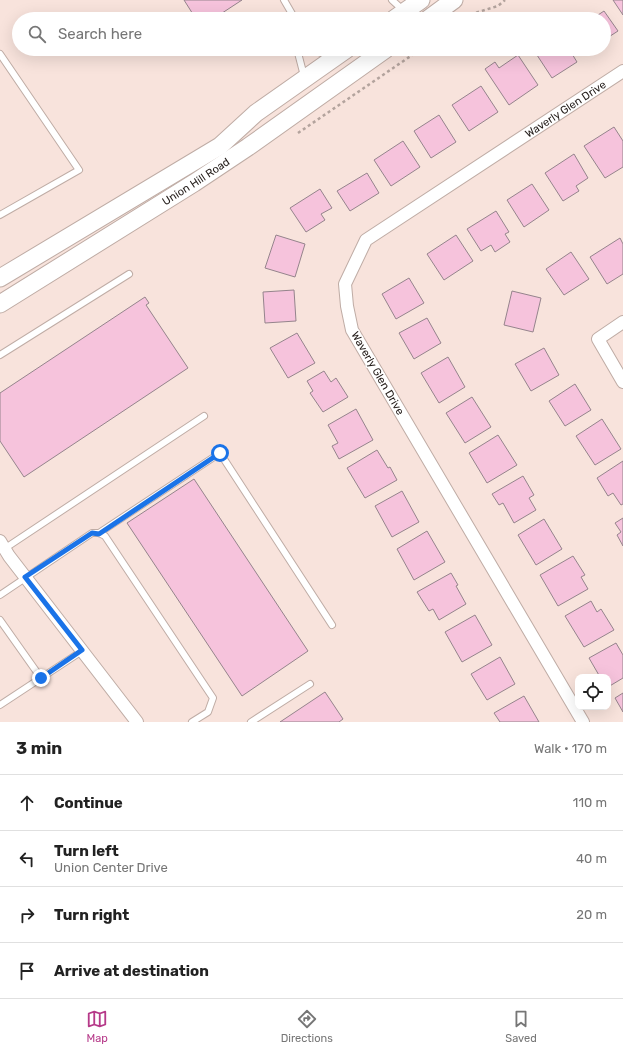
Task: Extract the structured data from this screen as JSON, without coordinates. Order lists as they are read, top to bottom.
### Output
{
  "streets": {
    "street": ["Waverly Glen Drive", "Union Hill Road"]
  },
  "page": {
    "search": "Search here",
    "heading": ["3 min", "Walk · 170 m"],
    "list": [
      ["Continue", "110 m"],
      ["Turn left", "Union Center Drive", "40 m"],
      ["Turn right", "20 m"],
      "Arrive at destination"
    ],
    "nav": ["Map", "Directions", "Saved"]
  }
}
